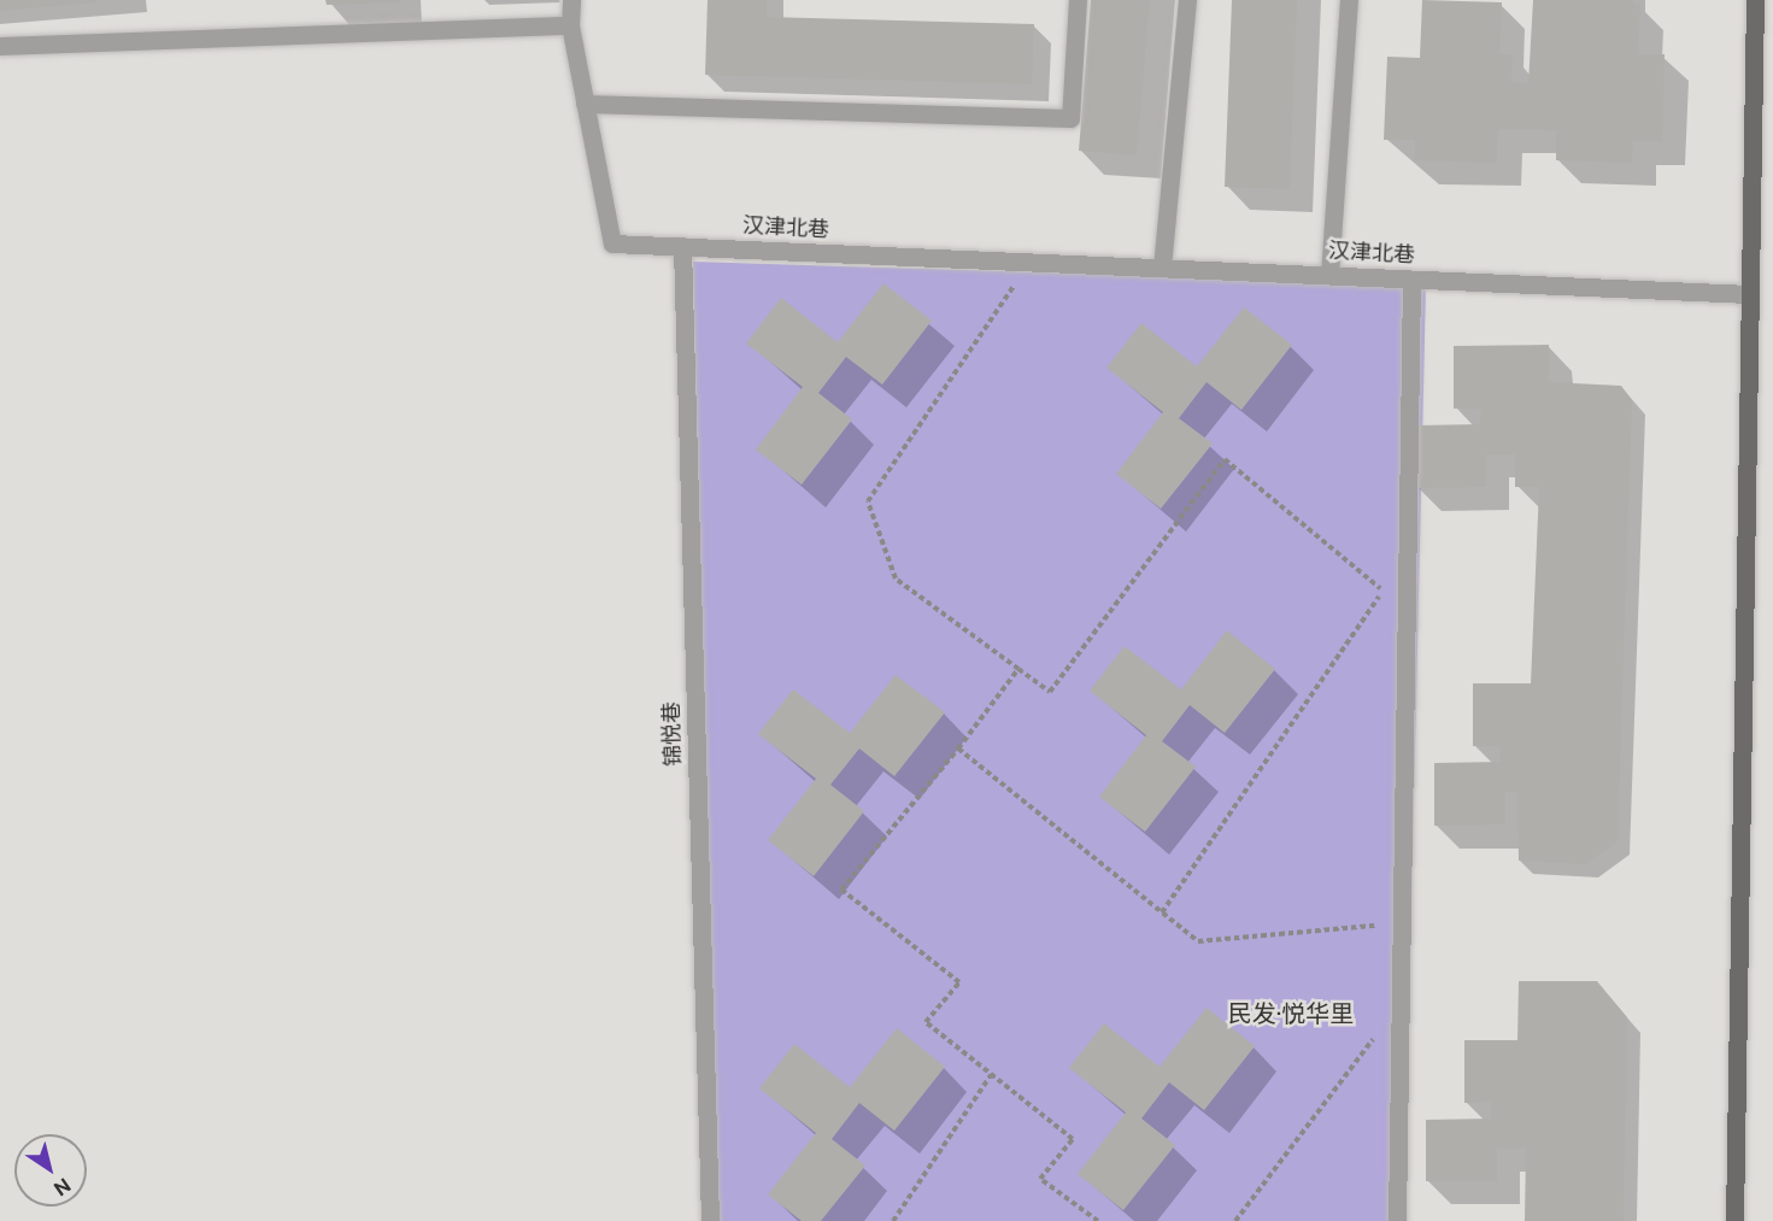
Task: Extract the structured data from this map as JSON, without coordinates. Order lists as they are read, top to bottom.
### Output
{
  "streets": {
    "street": ["汉津北巷", "锦悦巷"]
  },
  "crossings": [
    ["汉津北巷", "锦悦巷"]
  ],
  "districts": ["民发·悦华里"],
  "north": "bottom right"
}
